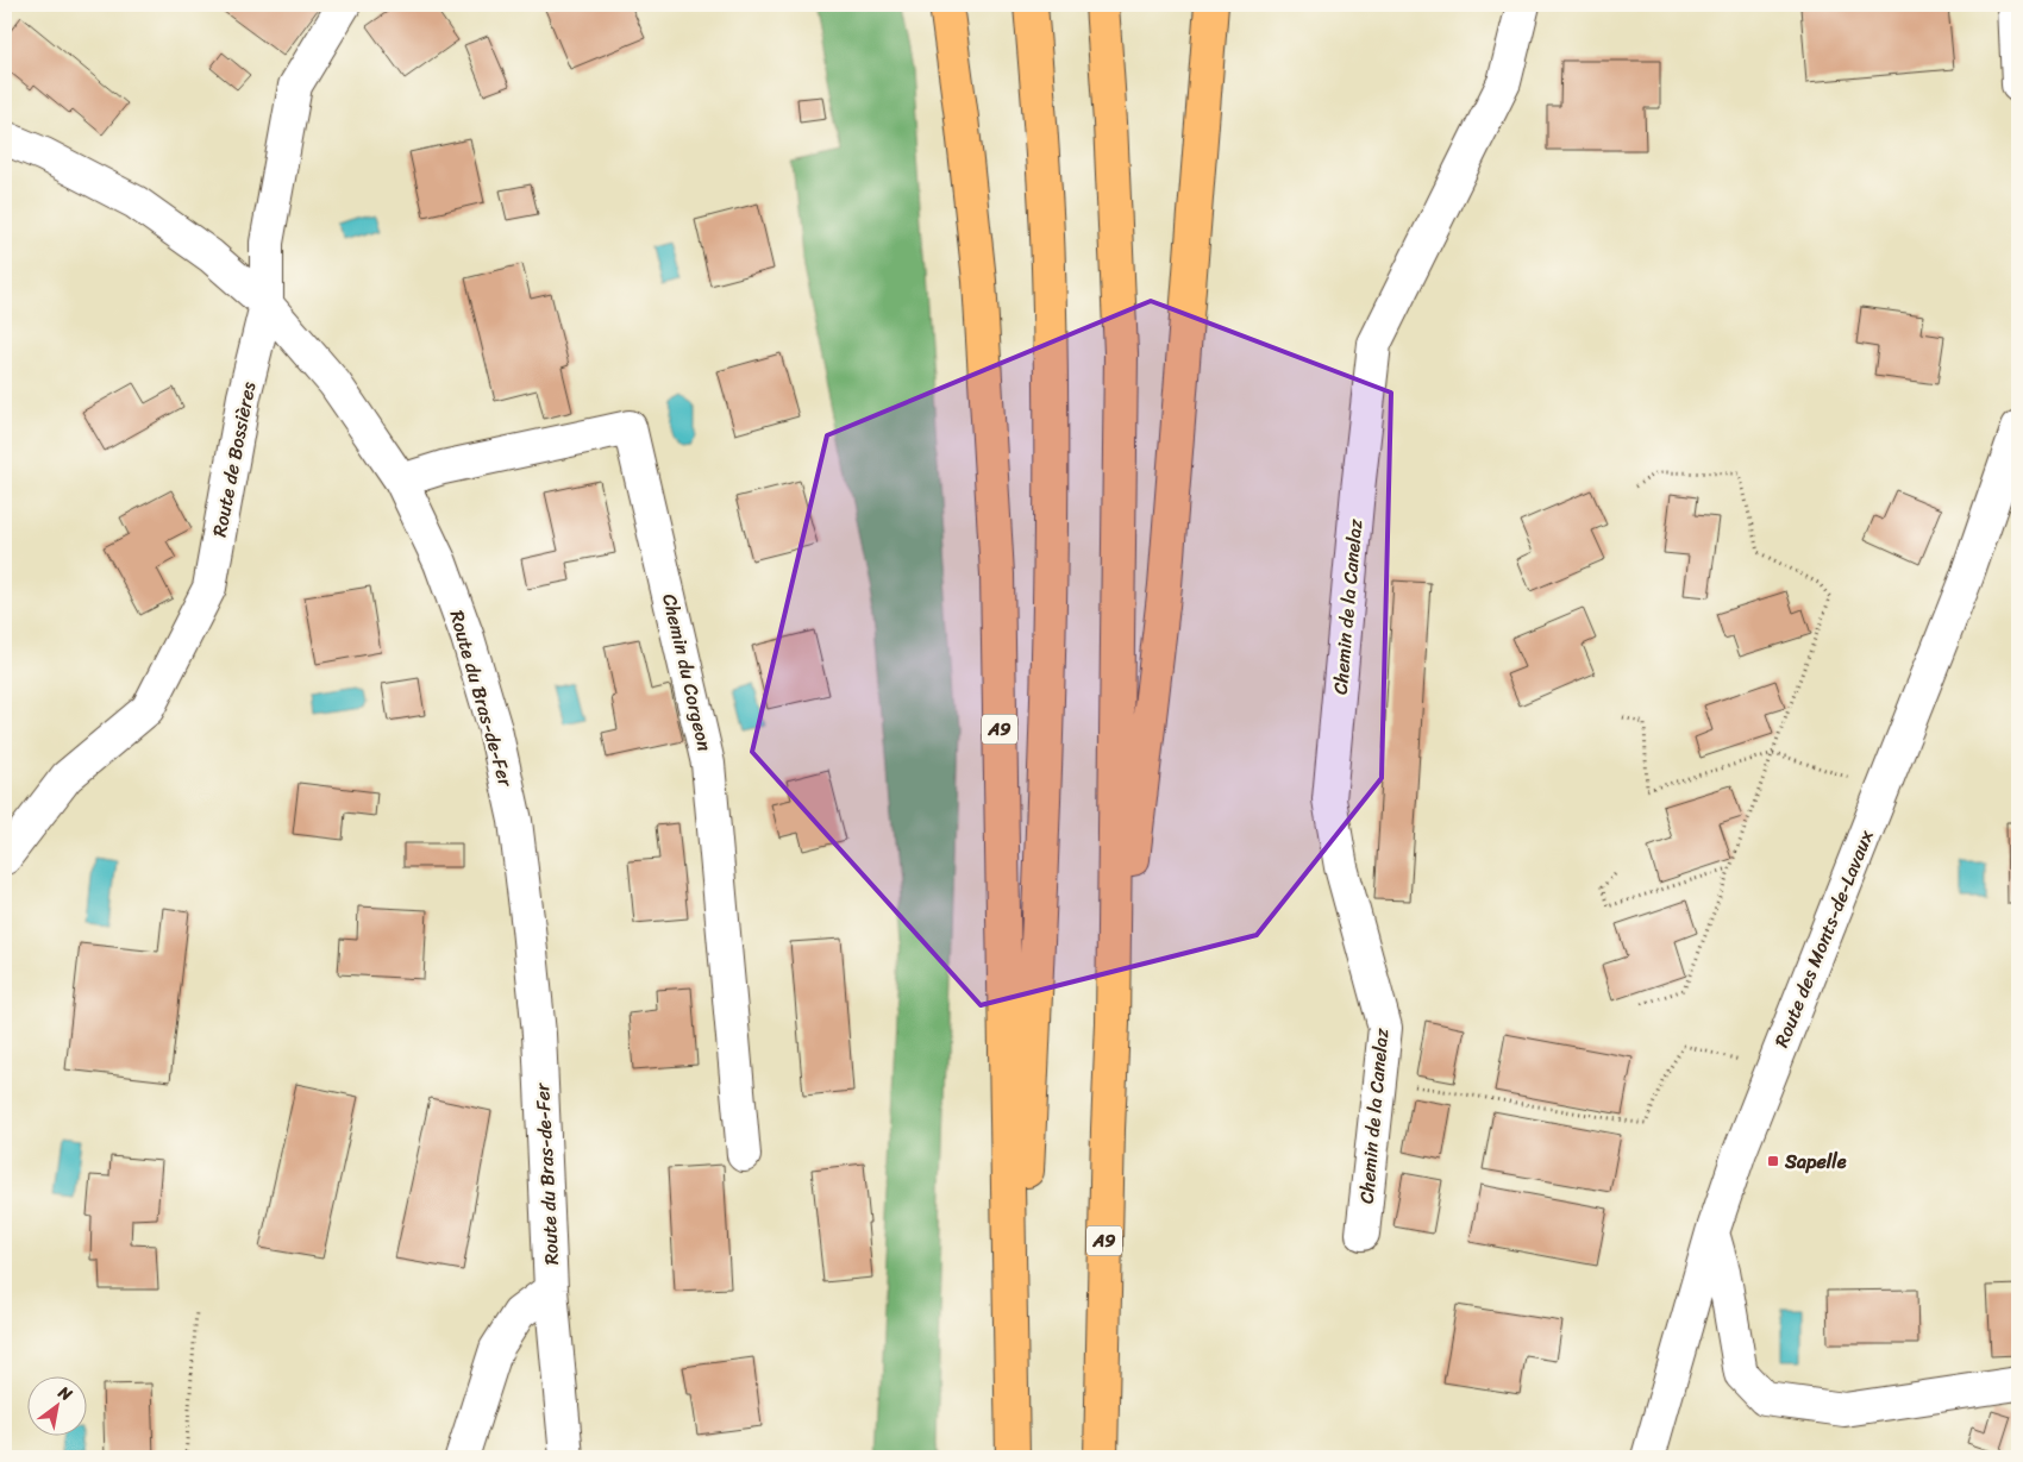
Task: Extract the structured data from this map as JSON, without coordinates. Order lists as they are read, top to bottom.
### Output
{
  "streets": {
    "highway": ["A9"],
    "street": [
      "Route de Bossières",
      "Chemin de la Canelaz",
      "Chemin du Corgeon",
      "Route du Bras-de-Fer",
      "Route des Monts-de-Lavaux"
    ]
  },
  "crossings": [
    ["Route de Bossières", "Route du Bras-de-Fer"],
    ["Chemin du Corgeon", "Route du Bras-de-Fer"]
  ],
  "places": {
    "transit": ["Sapelle"]
  },
  "north": "top right"
}
